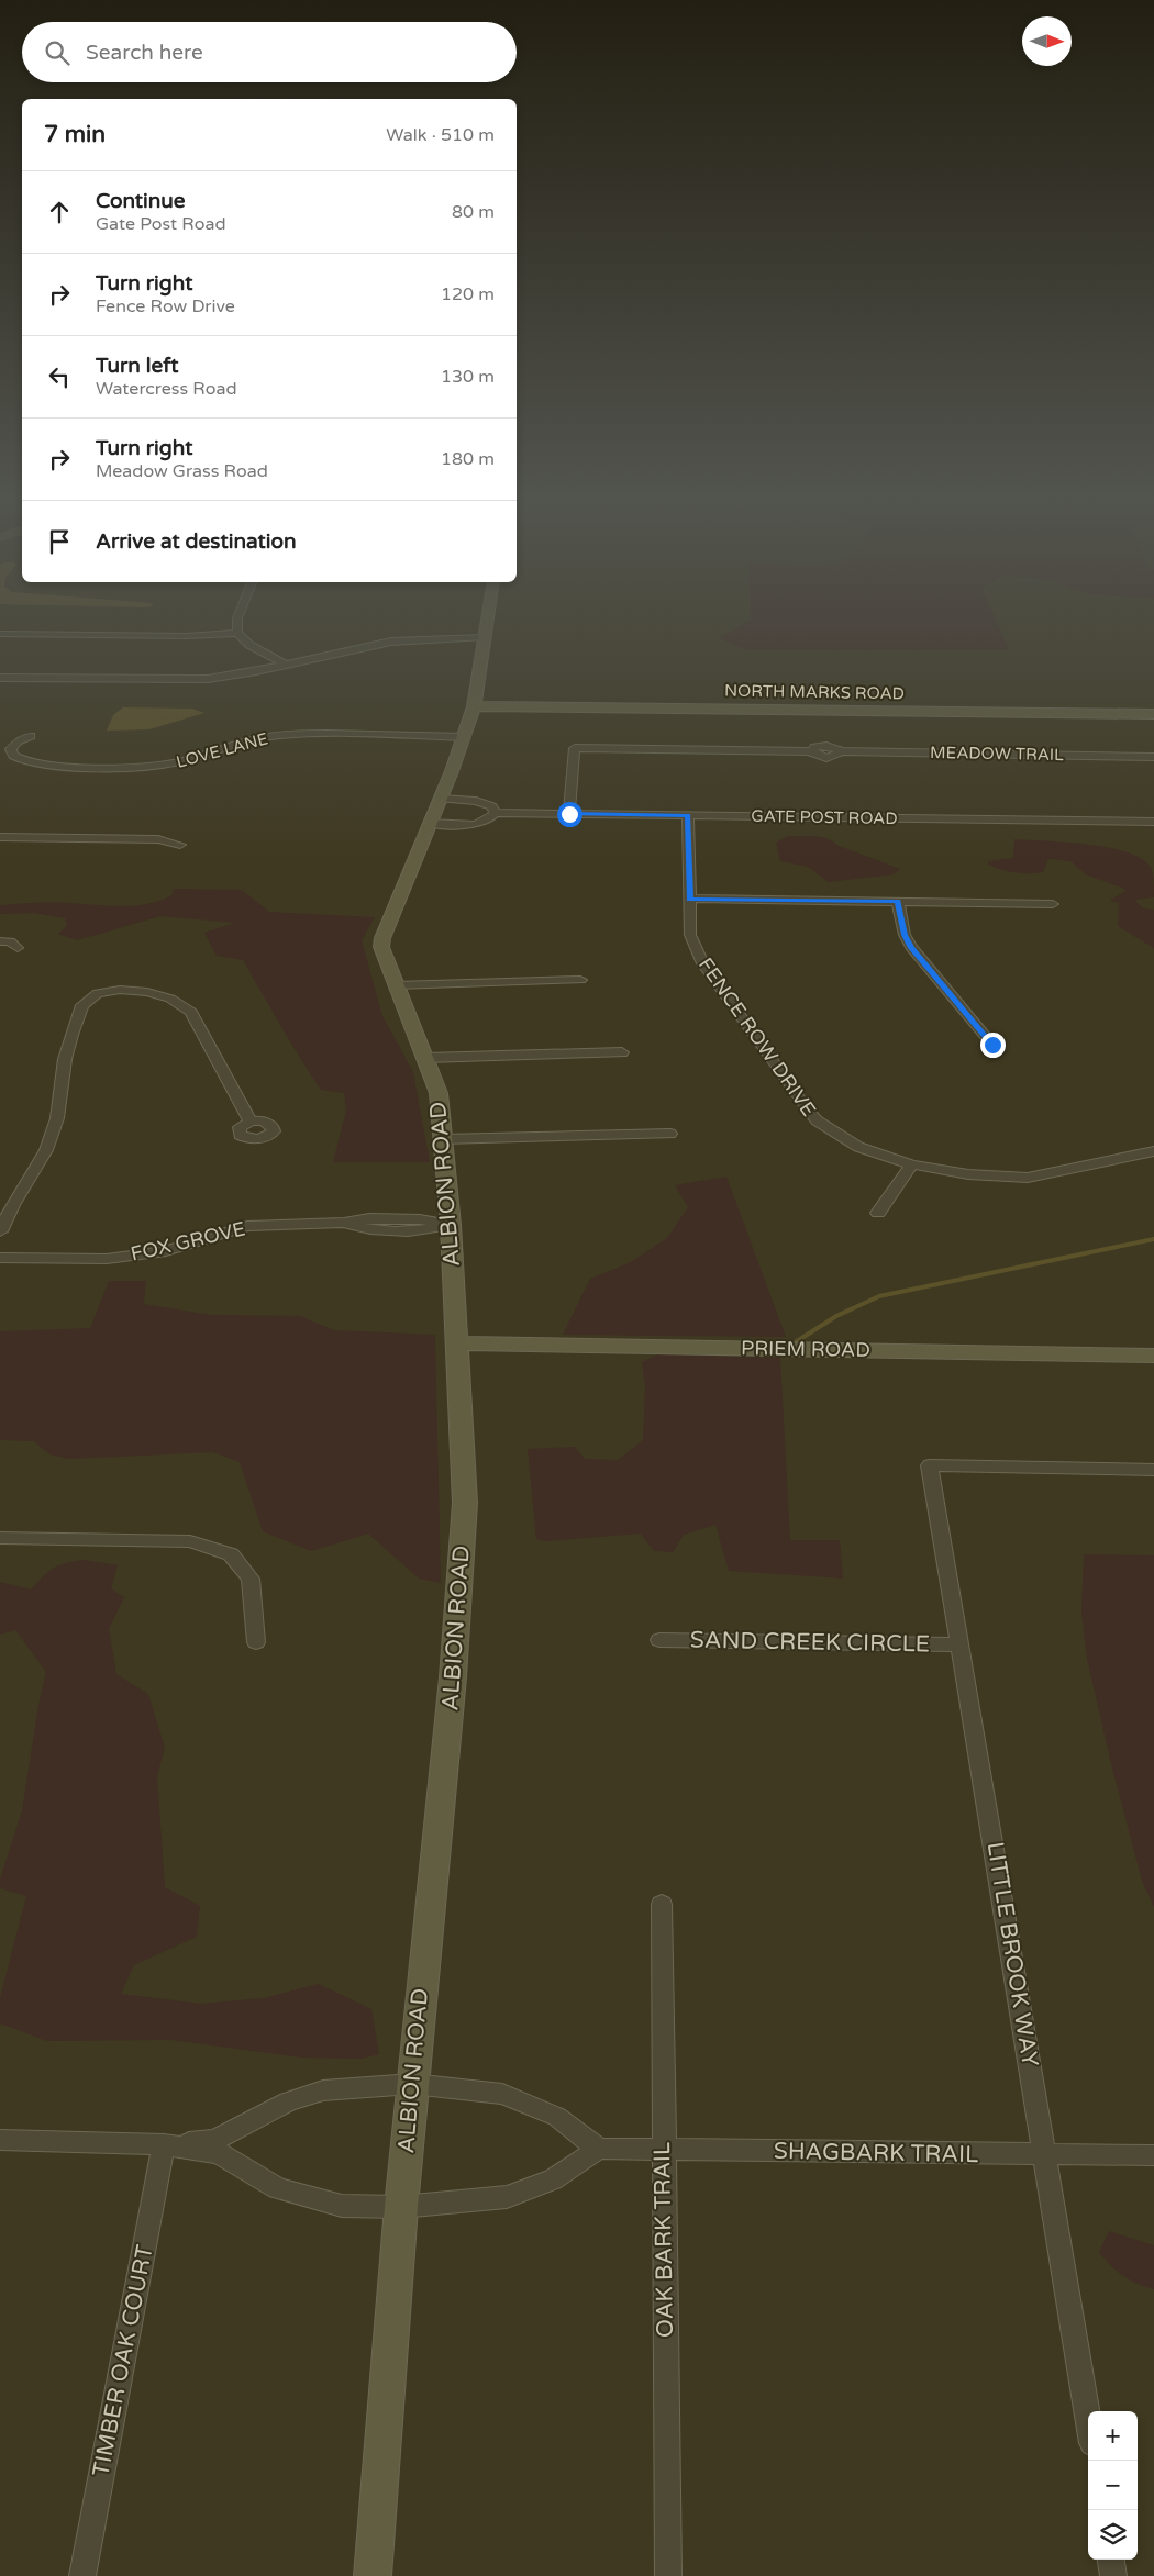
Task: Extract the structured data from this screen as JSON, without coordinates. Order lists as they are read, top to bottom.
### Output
{
  "streets": {
    "street": [
      "NORTH MARKS ROAD",
      "LOVE LANE",
      "MEADOW TRAIL",
      "GATE POST ROAD",
      "FENCE ROW DRIVE",
      "ALBION ROAD",
      "FOX GROVE",
      "PRIEM ROAD",
      "SAND CREEK CIRCLE",
      "LITTLE BROOK WAY",
      "SHAGBARK TRAIL",
      "OAK BARK TRAIL",
      "TIMBER OAK COURT"
    ]
  },
  "crossings": [
    ["NORTH MARKS ROAD", "ALBION ROAD"],
    ["LOVE LANE", "ALBION ROAD"],
    ["MEADOW TRAIL", "GATE POST ROAD"],
    ["GATE POST ROAD", "FENCE ROW DRIVE"],
    ["GATE POST ROAD", "ALBION ROAD"],
    ["ALBION ROAD", "FOX GROVE"],
    ["ALBION ROAD", "PRIEM ROAD"],
    ["SAND CREEK CIRCLE", "LITTLE BROOK WAY"],
    ["LITTLE BROOK WAY", "SHAGBARK TRAIL"],
    ["SHAGBARK TRAIL", "OAK BARK TRAIL"]
  ],
  "north": "right",
  "page": {
    "search": "Search here",
    "heading": ["7 min", "Walk · 510 m"],
    "list": [
      ["Continue", "Gate Post Road", "80 m"],
      ["Turn right", "Fence Row Drive", "120 m"],
      ["Turn left", "Watercress Road", "130 m"],
      ["Turn right", "Meadow Grass Road", "180 m"],
      "Arrive at destination"
    ],
    "map_buttons": ["+", "−"]
  }
}
